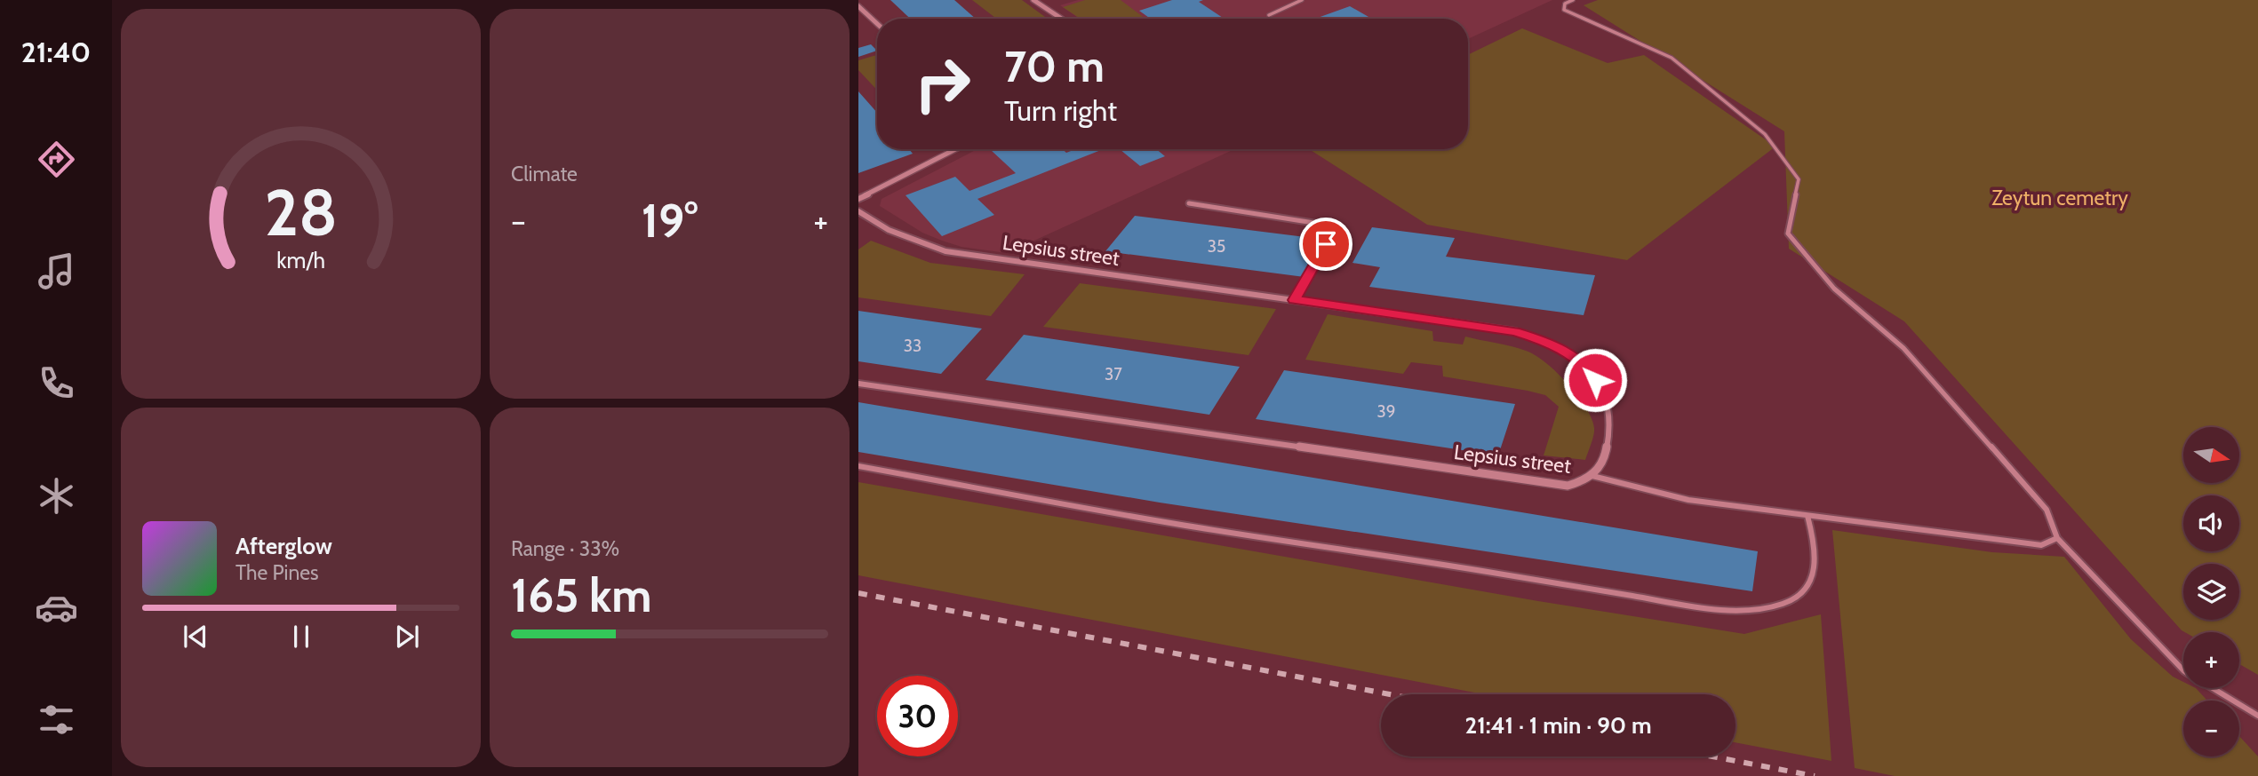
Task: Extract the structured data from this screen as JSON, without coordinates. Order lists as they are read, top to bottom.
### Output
{
  "streets": {
    "street": ["Lepsius street"]
  },
  "parks": ["Zeytun cemetry"],
  "house_numbers": [
    "35",
    "33",
    "37",
    "39"
  ],
  "north": "right",
  "page": {
    "tabs": "21:40",
    "tile": [
      "Climate",
      ["Range · 33%", "165 km"]
    ],
    "turn": ["70 m", "Turn right"],
    "heat": ["−", "19°", "+"],
    "map_buttons": ["+", "−"],
    "song": ["Afterglow", "The Pines"],
    "limit": "30",
    "trip": "21:41 · 1 min · 90 m",
    "gauge": ["28", "km/h"]
  }
}
